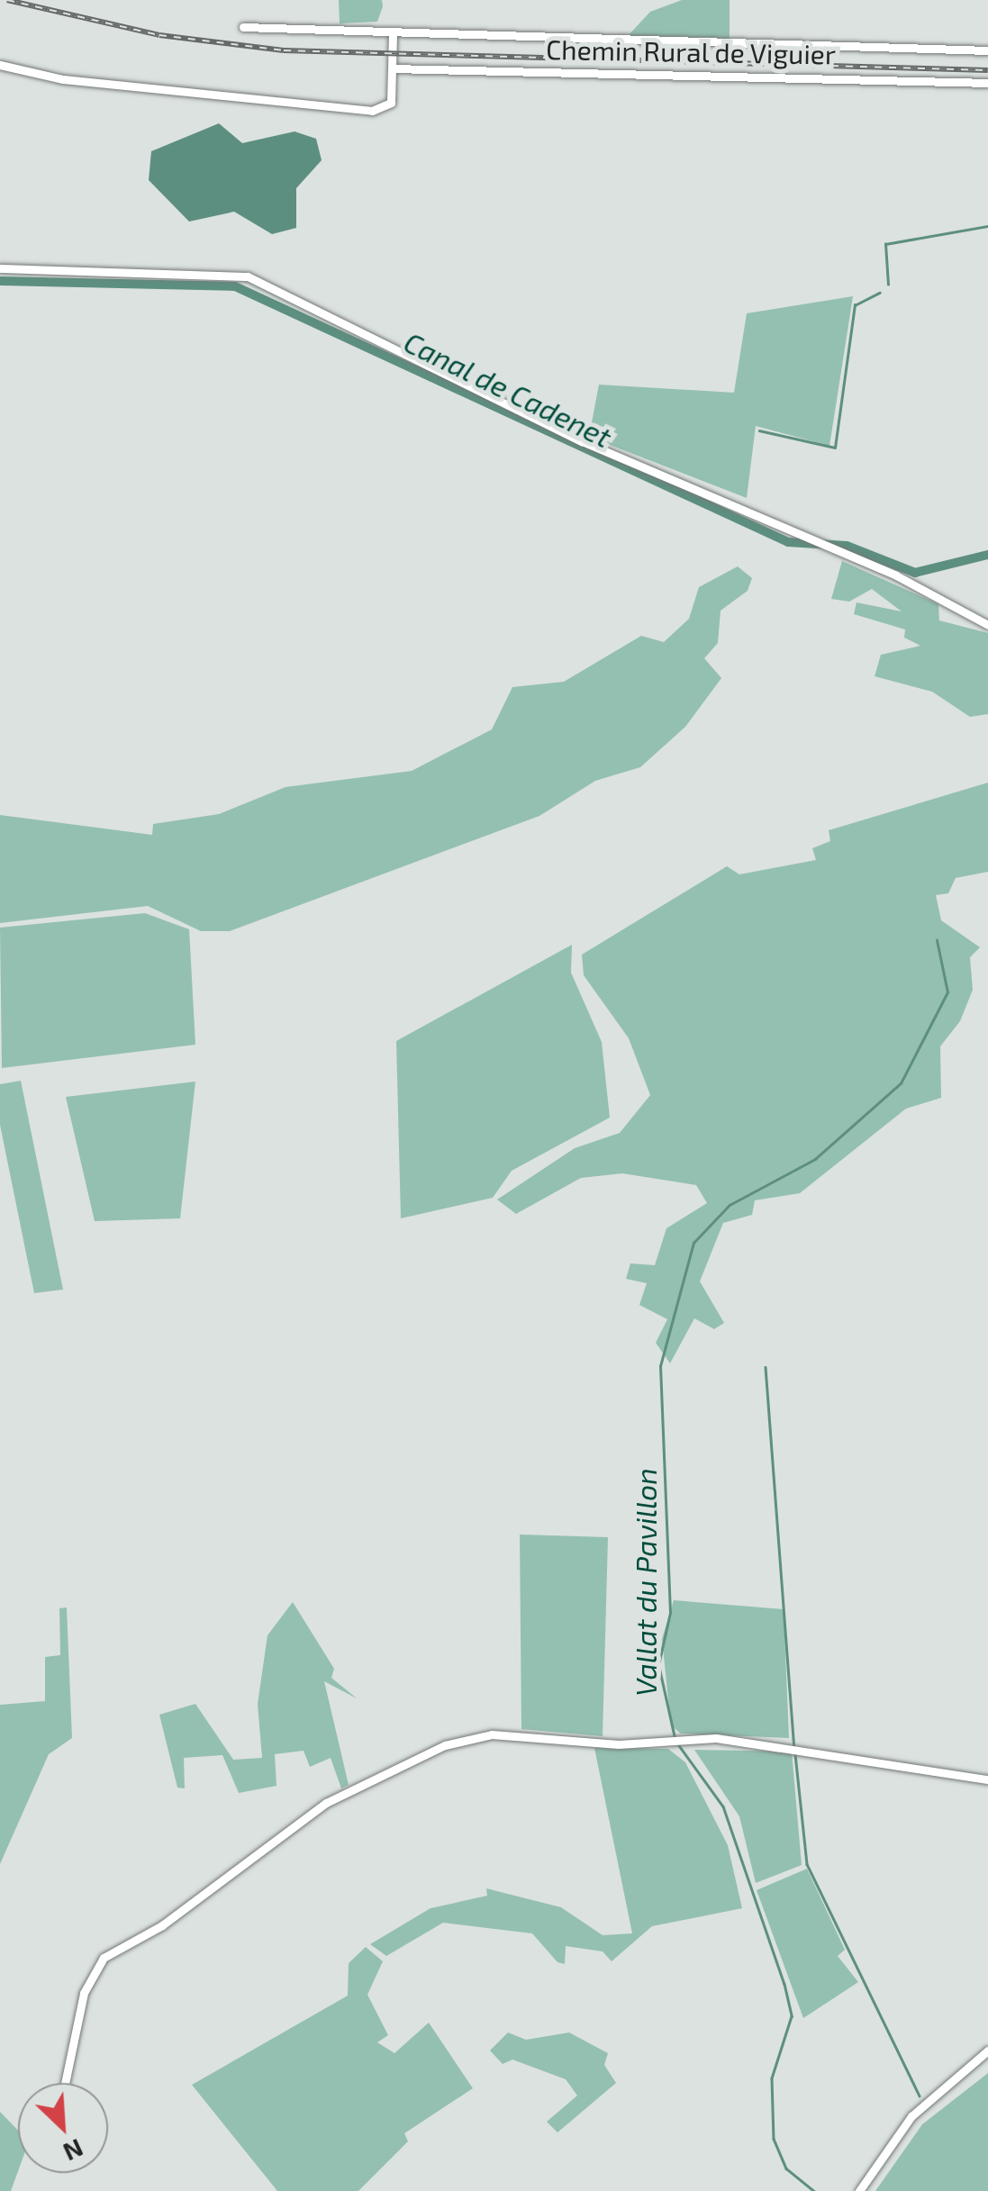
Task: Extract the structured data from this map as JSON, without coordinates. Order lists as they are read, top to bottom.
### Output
{
  "streets": {
    "street": ["Chemin Rural de Viguier"]
  },
  "water": ["Canal de Cadenet", "Vallat du Pavillon"],
  "north": "bottom right"
}
